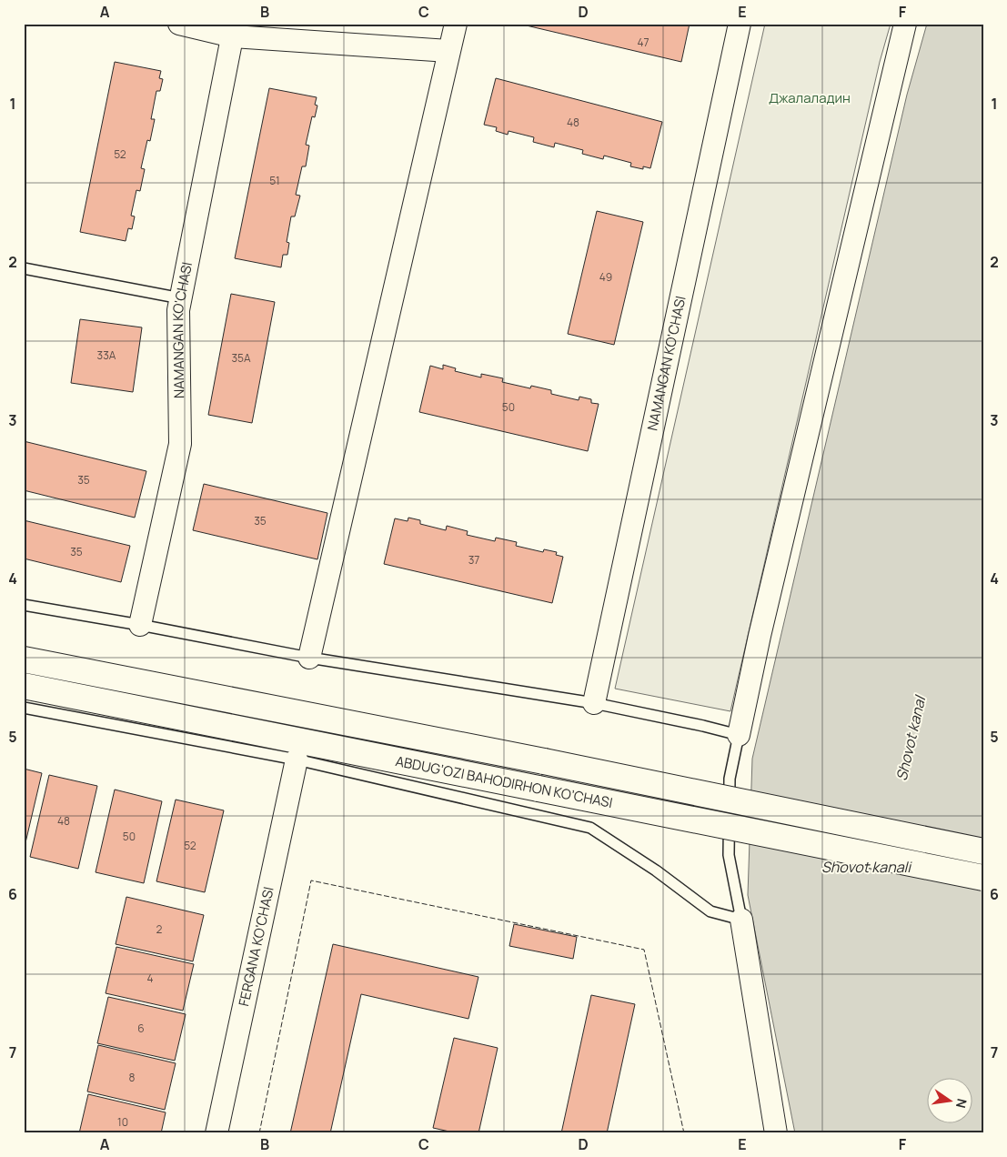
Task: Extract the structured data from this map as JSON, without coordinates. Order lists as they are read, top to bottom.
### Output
{
  "streets": {
    "main road": ["ABDUG’OZI BAHODIRHON KO’CHASI"],
    "street": ["NAMANGAN KO'CHASI", "FERGANA KO'CHASI"]
  },
  "water": ["Shovot kanal", "Shovot kanali"],
  "parks": ["Джалаладин"],
  "house_numbers": [
    "47",
    "48",
    "52",
    "51",
    "49",
    "33A",
    "35A",
    "50",
    "35",
    "35",
    "35",
    "37",
    "48",
    "50",
    "52",
    "2",
    "4",
    "6",
    "8",
    "10"
  ],
  "north": "right",
  "grid": {
    "columns": [
      "A",
      "B",
      "C",
      "D",
      "E",
      "F"
    ],
    "rows": [
      "1",
      "2",
      "3",
      "4",
      "5",
      "6",
      "7"
    ]
  }
}
